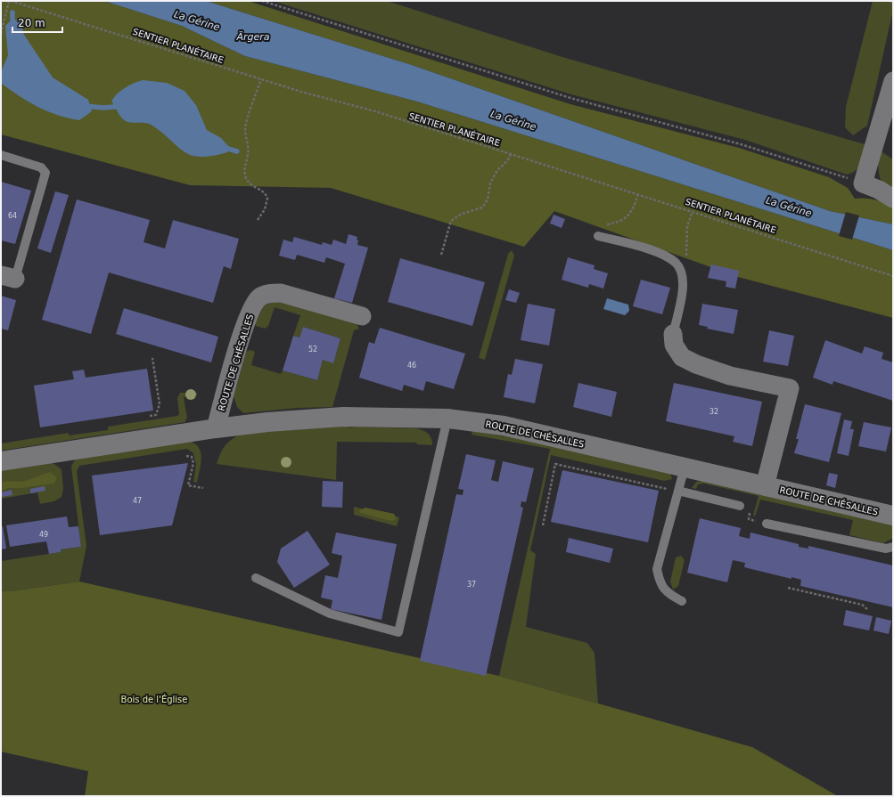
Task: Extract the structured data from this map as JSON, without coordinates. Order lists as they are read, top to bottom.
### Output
{
  "streets": {
    "street": ["ROUTE DE CHÉSALLES"],
    "path": ["SENTIER PLANÉTAIRE"]
  },
  "water": ["La Gérine", "Ärgera"],
  "parks": ["Bois de l'Église"],
  "house_numbers": [
    "64",
    "52",
    "46",
    "32",
    "47",
    "49",
    "37"
  ],
  "scale_bar": "20 m"
}
